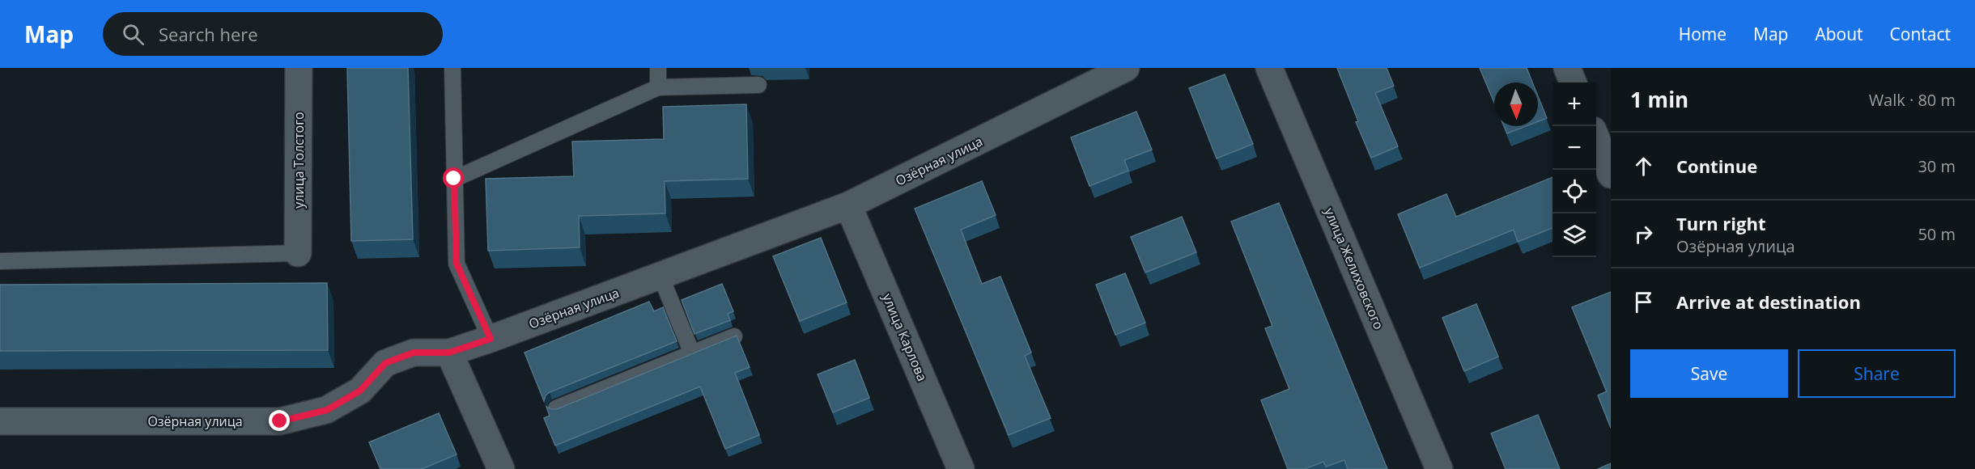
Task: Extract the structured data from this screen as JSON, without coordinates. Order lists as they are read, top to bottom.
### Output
{
  "streets": {
    "street": [
      "улица Толстого",
      "Озёрная улица",
      "улица Желиховского",
      "улица Карлова"
    ]
  },
  "crossings": [
    ["Озёрная улица", "улица Карлова"]
  ],
  "north": "bottom",
  "page": {
    "header": "Map",
    "search": "Search here",
    "nav": [
      "Home",
      "Map",
      "About",
      "Contact"
    ],
    "heading": ["1 min", "Walk · 80 m"],
    "map_buttons": ["+", "−"],
    "list": [
      ["Continue", "30 m"],
      ["Turn right", "Озёрная улица", "50 m"],
      "Arrive at destination"
    ],
    "buttons": ["Save", "Share"]
  }
}
